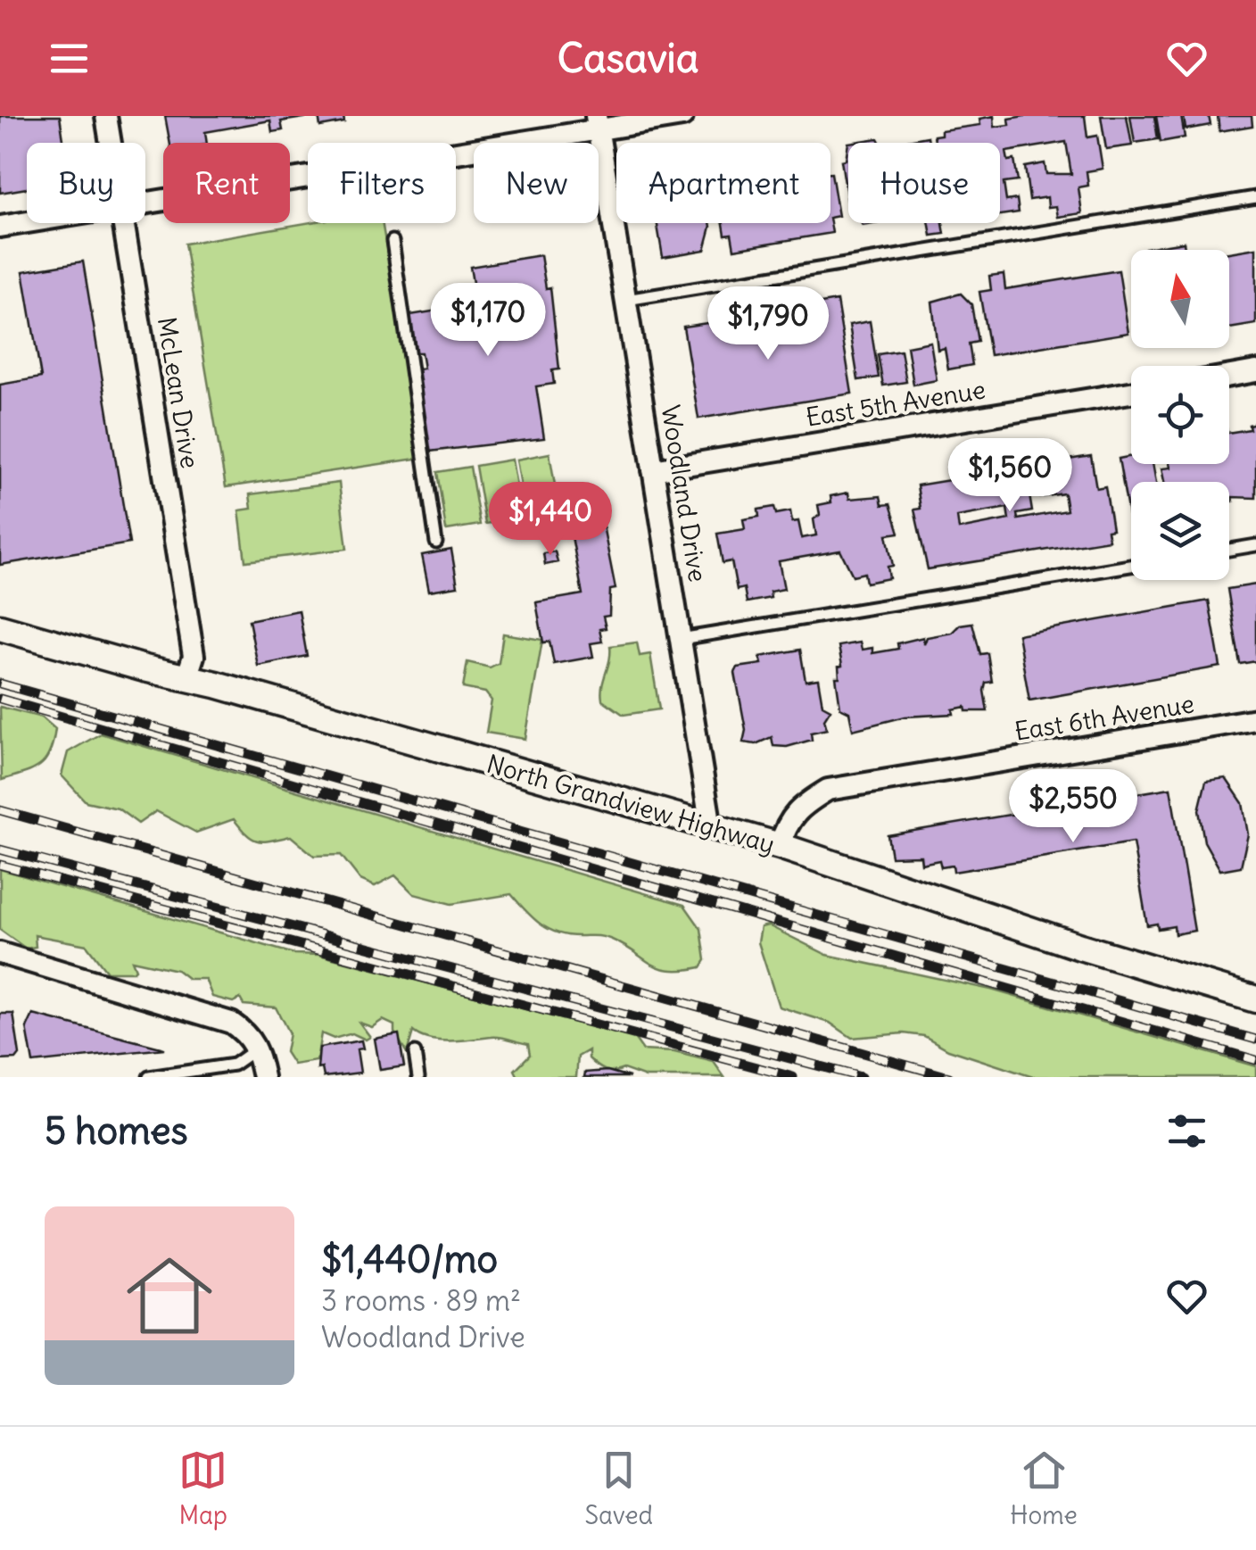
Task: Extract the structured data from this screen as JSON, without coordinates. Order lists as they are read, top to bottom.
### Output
{
  "streets": {
    "street": [
      "McLean Drive",
      "East 5th Avenue",
      "Woodland Drive",
      "East 6th Avenue",
      "North Grandview Highway"
    ]
  },
  "crossings": [
    ["McLean Drive", "North Grandview Highway"],
    ["East 5th Avenue", "Woodland Drive"],
    ["Woodland Drive", "North Grandview Highway"],
    ["East 6th Avenue", "North Grandview Highway"]
  ],
  "north": "top",
  "page": {
    "header": "Casavia",
    "chip": [
      "Buy",
      "Rent",
      "Filters",
      "New",
      "Apartment",
      "House"
    ],
    "price": [
      "$1,170",
      "$1,790",
      "$1,560",
      "$1,440",
      "$2,550"
    ],
    "heading": "5 homes",
    "list": [
      {
        "name": "$1,440/mo",
        "note": "3 rooms · 89 m² · Woodland Drive"
      }
    ],
    "tabs": ["Map", "Saved", "Home"]
  }
}
